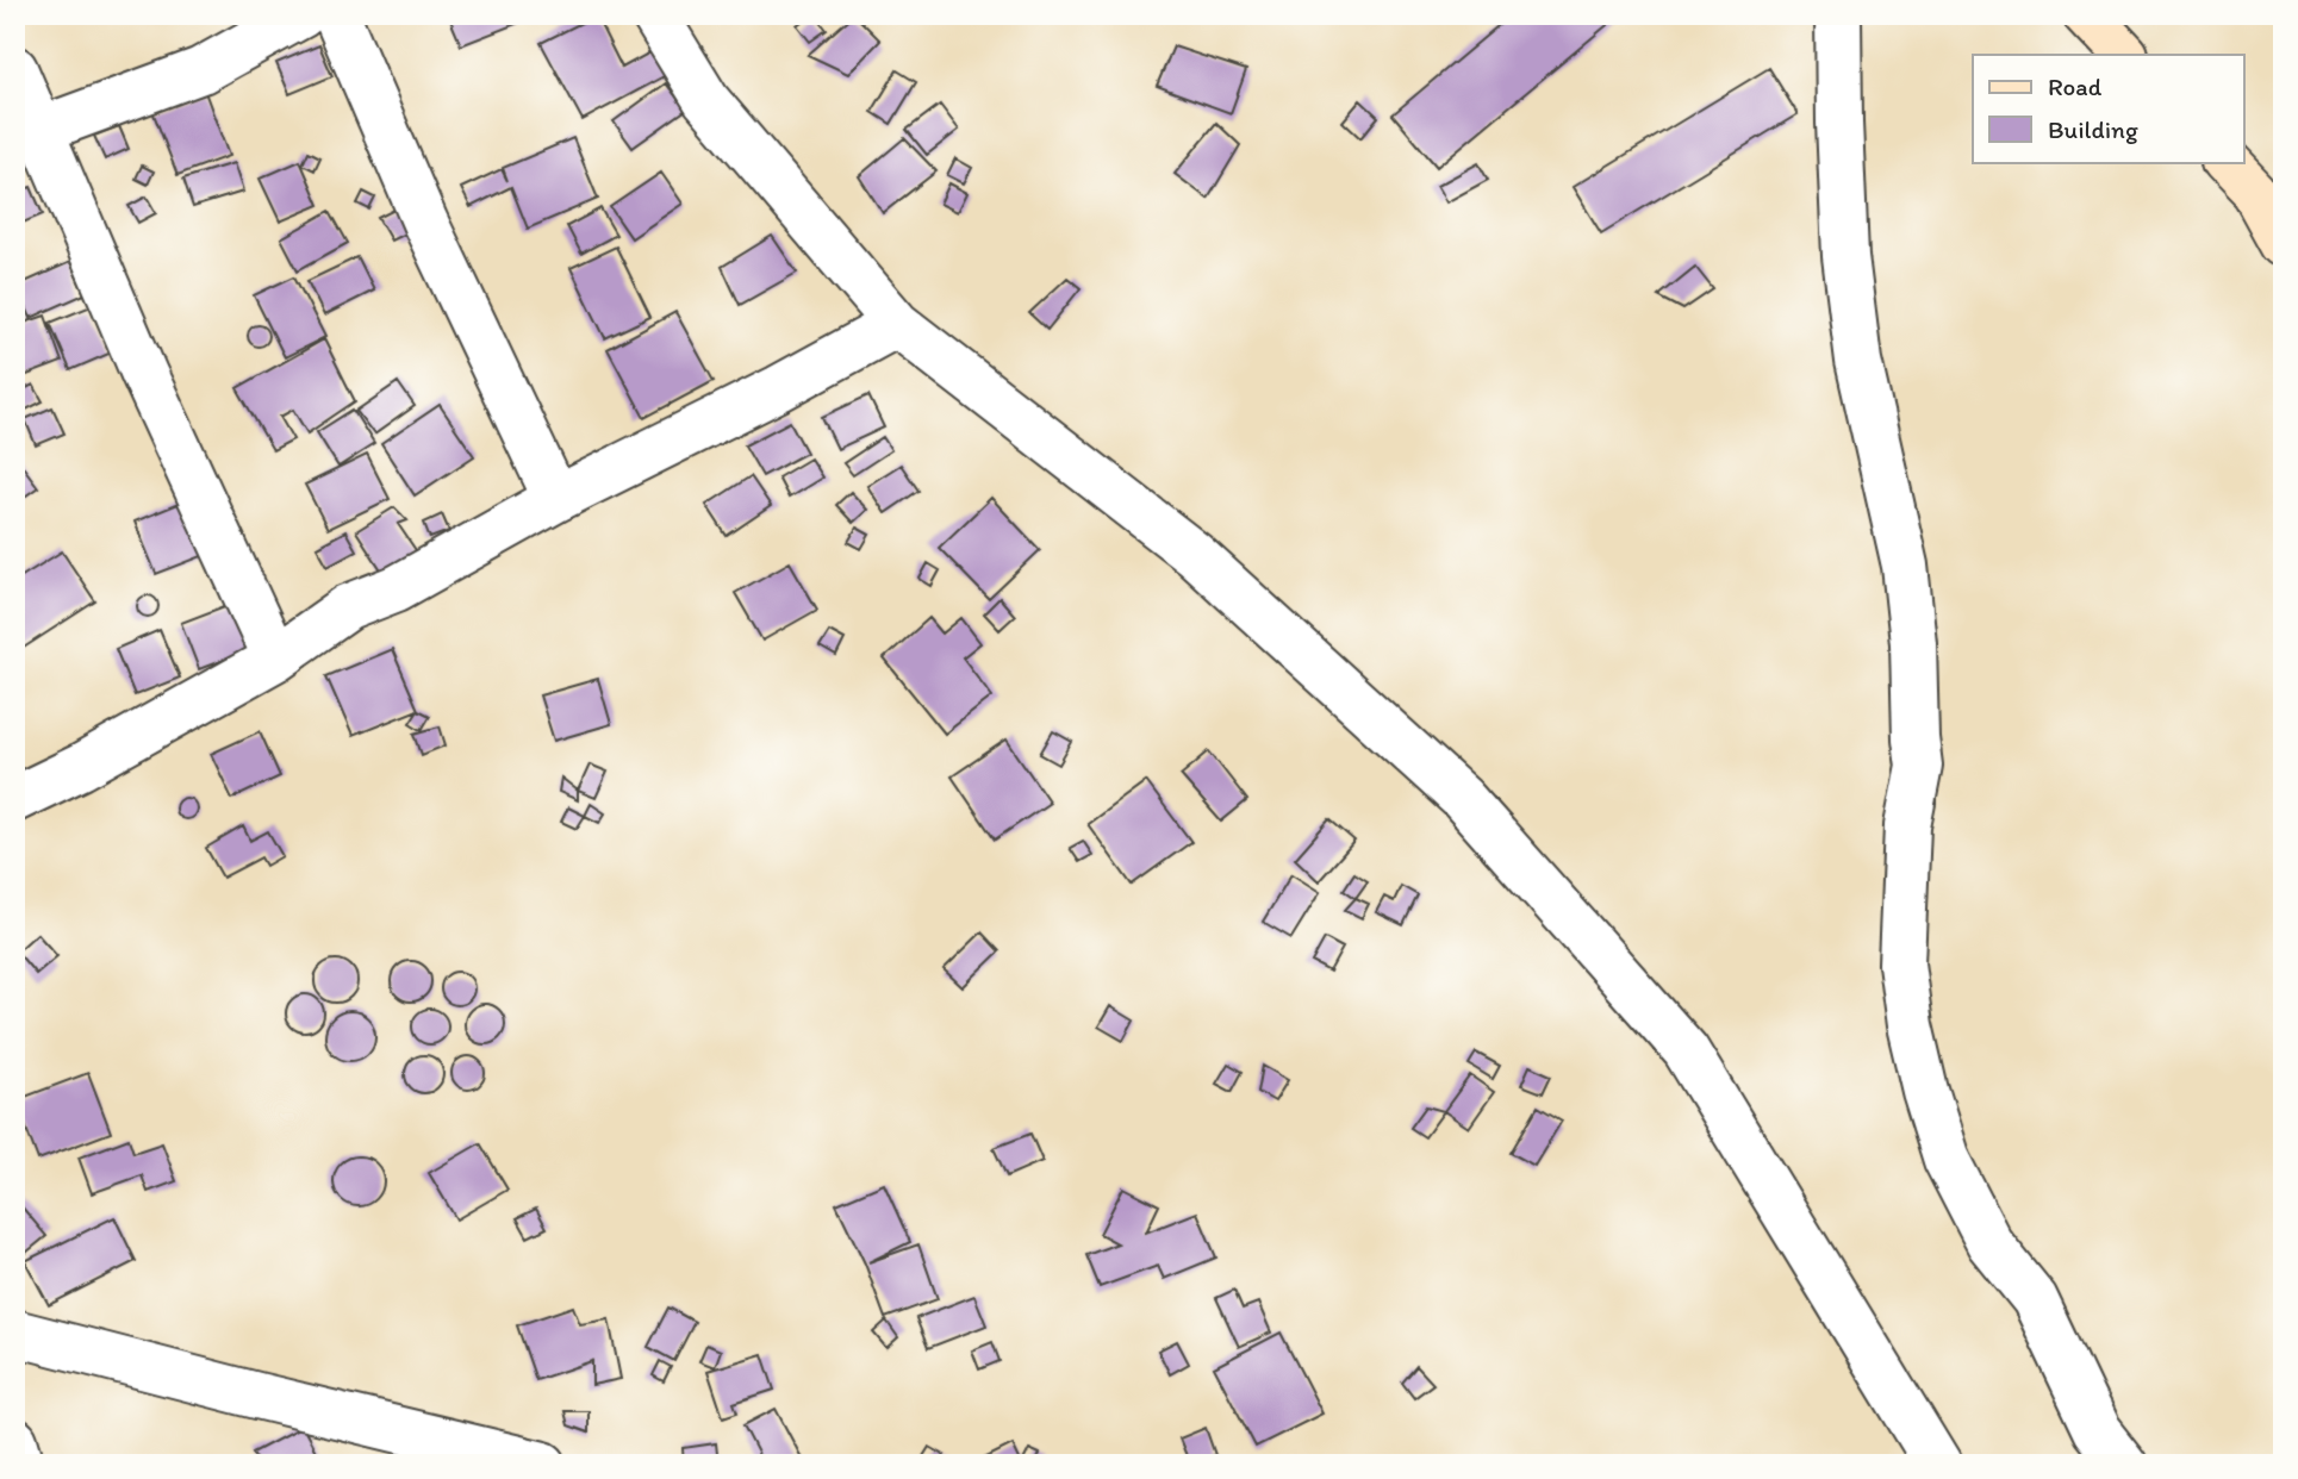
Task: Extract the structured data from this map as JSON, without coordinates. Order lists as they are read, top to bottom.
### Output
{
  "legend": ["Road", "Building"]
}
